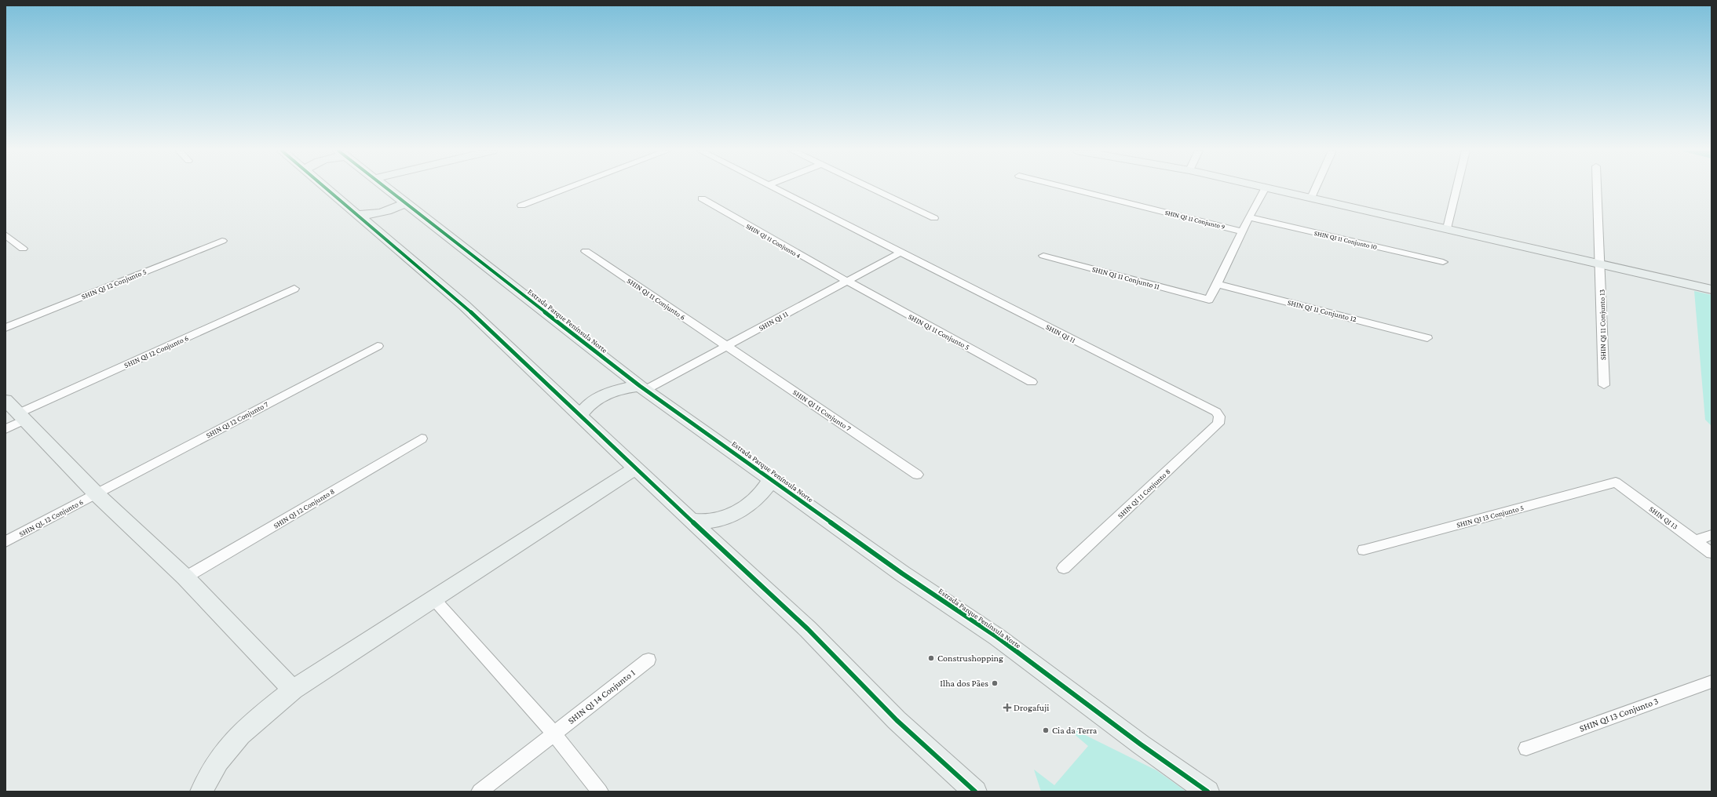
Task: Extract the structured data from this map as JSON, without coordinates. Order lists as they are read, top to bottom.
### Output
{
  "streets": {
    "main road": ["Estrada Parque Península Norte"],
    "street": [
      "SHIN QI 11 Conjunto 9",
      "SHIN QI 11 Conjunto 10",
      "SHIN QI 11 Conjunto 4",
      "SHIN QI 11 Conjunto 11",
      "SHIN QI 12 Conjunto 5",
      "SHIN QI 11 Conjunto 6",
      "SHIN QI 11 Conjunto 12",
      "SHIN QI 11",
      "SHIN QI 11 Conjunto 13",
      "SHIN QI 11 Conjunto 5",
      "SHIN QI 12 Conjunto 6",
      "SHIN QI 11 Conjunto 7",
      "SHIN QI 12 Conjunto 7",
      "SHIN QI 11 Conjunto 8",
      "SHIN QI 12 Conjunto 8",
      "SHIN QI 13 Conjunto 5",
      "SHIN QL 12 Conjunto 6",
      "SHIN QI 13",
      "SHIN QI 14 Conjunto 1",
      "SHIN QI 13 Conjunto 3"
    ]
  },
  "crossings": [
    ["SHIN QI 11 Conjunto 4", "SHIN QI 11"],
    ["SHIN QI 11 Conjunto 4", "SHIN QI 11 Conjunto 5"],
    ["SHIN QI 11 Conjunto 11", "SHIN QI 11 Conjunto 12"],
    ["SHIN QI 11 Conjunto 6", "SHIN QI 11"],
    ["SHIN QI 11 Conjunto 6", "SHIN QI 11 Conjunto 7"],
    ["Estrada Parque Península Norte", "SHIN QI 11"],
    ["SHIN QI 11", "SHIN QI 11 Conjunto 5"],
    ["SHIN QI 11", "SHIN QI 11 Conjunto 7"],
    ["SHIN QI 11", "SHIN QI 11 Conjunto 8"],
    ["SHIN QI 12 Conjunto 7", "SHIN QL 12 Conjunto 6"],
    ["SHIN QI 13 Conjunto 5", "SHIN QI 13"]
  ],
  "places": {
    "other": ["Construshopping", "Ilha dos Pães", "Cia da Terra"],
    "health": ["Drogafuji"]
  }
}
